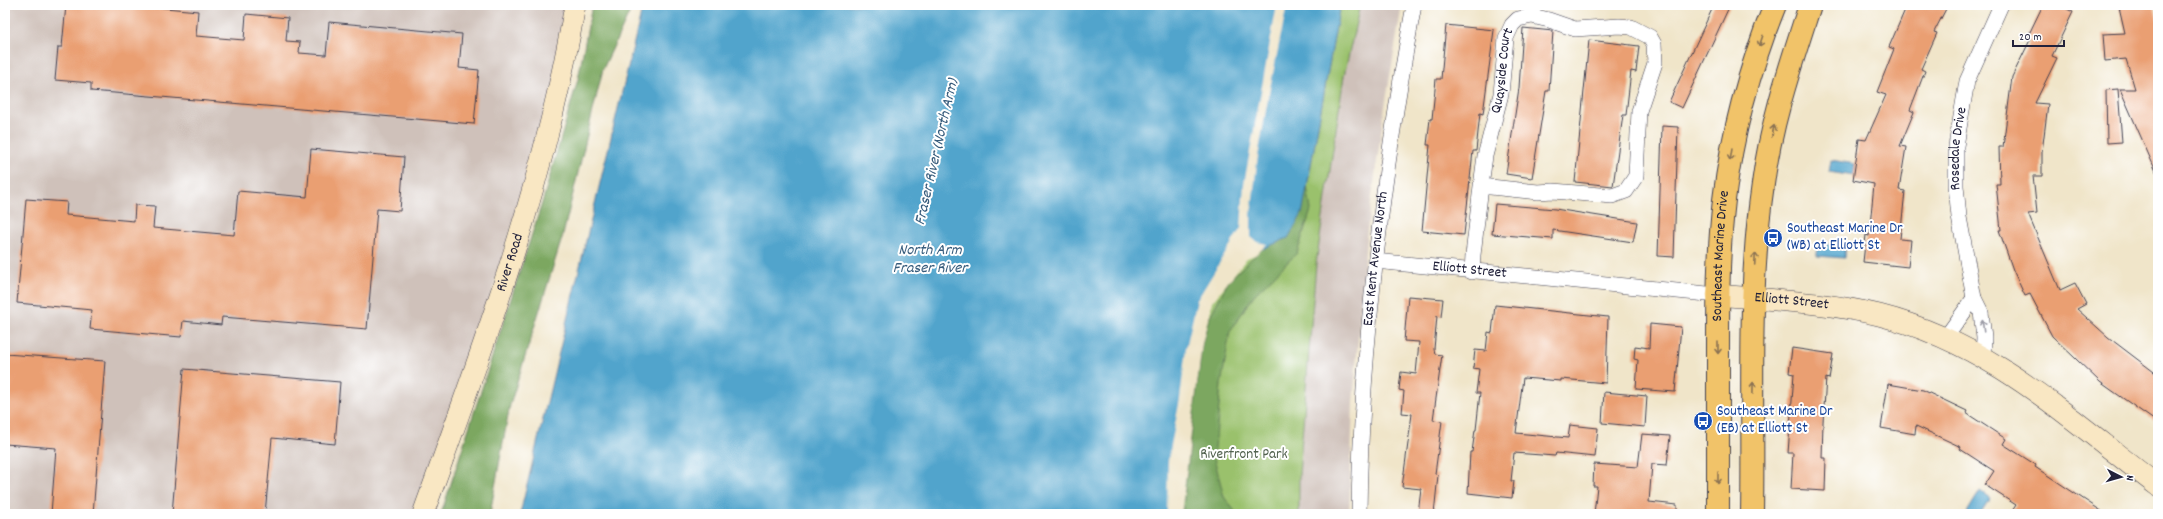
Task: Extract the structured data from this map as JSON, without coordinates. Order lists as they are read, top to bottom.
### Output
{
  "streets": {
    "main road": ["Southeast Marine Drive"],
    "street": [
      "Quayside Court",
      "Rosedale Drive",
      "East Kent Avenue North",
      "River Road",
      "Elliott Street"
    ]
  },
  "crossings": [
    ["Quayside Court", "Elliott Street"],
    ["Rosedale Drive", "Elliott Street"],
    ["Southeast Marine Drive", "Elliott Street"],
    ["East Kent Avenue North", "Elliott Street"]
  ],
  "water": ["Fraser River (North Arm)", "North Arm Fraser River"],
  "parks": ["Riverfront Park"],
  "places": {
    "bus stop": ["Southeast Marine Dr (WB) at Elliott St", "Southeast Marine Dr (EB) at Elliott St"]
  },
  "scale_bar": "20 m",
  "north": "right"
}
